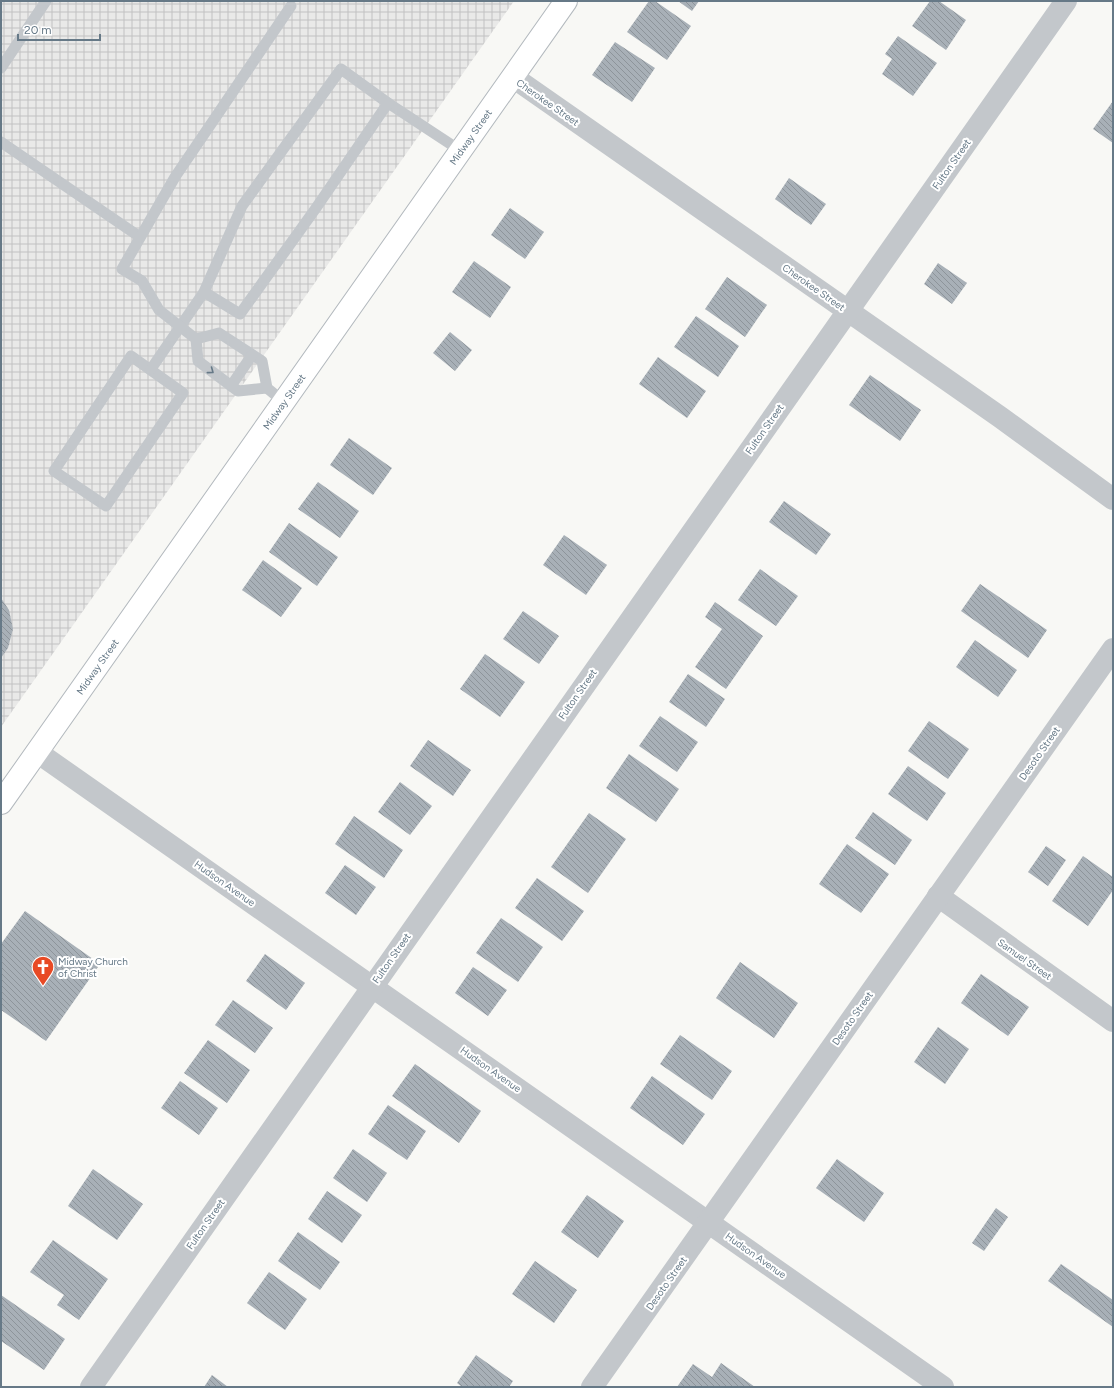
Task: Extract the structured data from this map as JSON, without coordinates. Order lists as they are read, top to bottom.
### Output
{
  "streets": {
    "street": [
      "Cherokee Street",
      "Midway Street",
      "Fulton Street",
      "Desoto Street",
      "Hudson Avenue",
      "Samuel Street"
    ]
  },
  "crossings": [
    ["Cherokee Street", "Midway Street"],
    ["Cherokee Street", "Fulton Street"],
    ["Midway Street", "Hudson Avenue"],
    ["Fulton Street", "Hudson Avenue"],
    ["Desoto Street", "Hudson Avenue"],
    ["Desoto Street", "Samuel Street"]
  ],
  "places": {
    "church": ["Midway Church of Christ"]
  },
  "scale_bar": "20 m"
}
